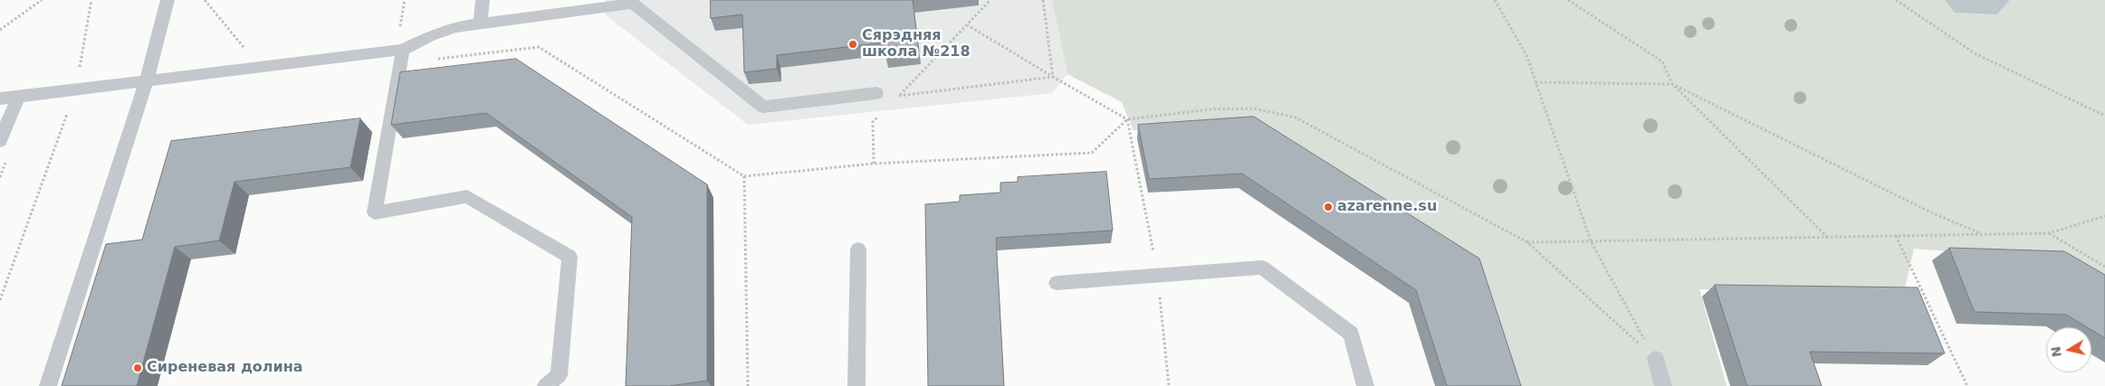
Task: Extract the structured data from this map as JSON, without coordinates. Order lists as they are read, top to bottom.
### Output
{
  "places": ["Сярэдняя школа №218", "azarenne.su", "Сиреневая долина"],
  "north": "left"
}
